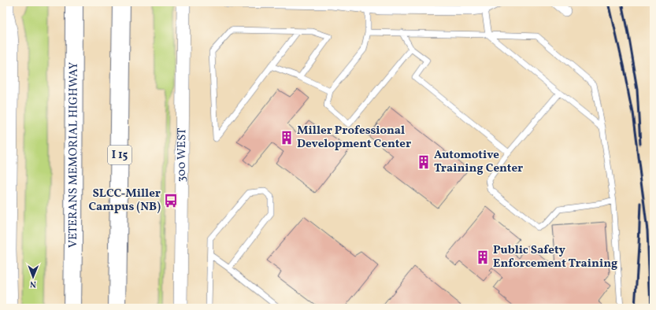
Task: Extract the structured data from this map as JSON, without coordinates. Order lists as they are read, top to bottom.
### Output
{
  "streets": {
    "highway": ["VETERANS MEMORIAL HIGHWAY", "I 15"],
    "street": ["300 WEST"]
  },
  "places": {
    "building": ["Miller Professional Development Center", "Automotive Training Center", "Public Safety Enforcement Training"],
    "bus stop": ["SLCC-Miller Campus (NB)"]
  },
  "north": "bottom"
}
